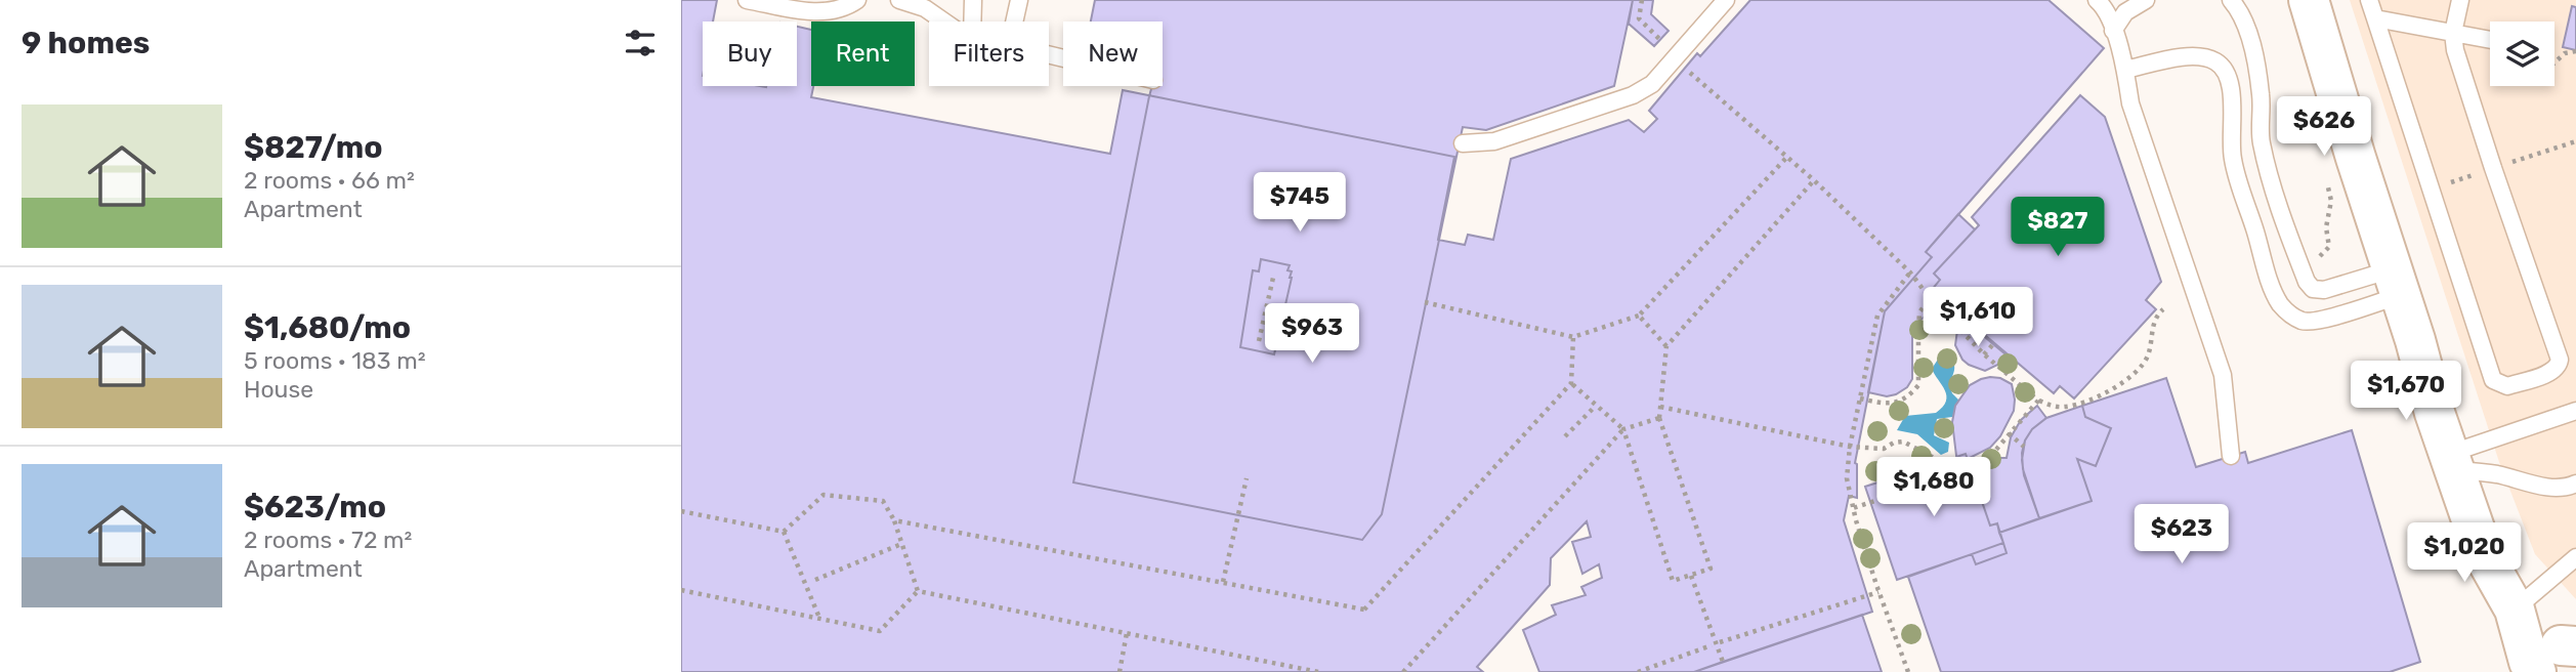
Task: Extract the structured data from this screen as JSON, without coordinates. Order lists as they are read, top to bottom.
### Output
{
  "page": {
    "heading": "9 homes",
    "chip": [
      "Buy",
      "Rent",
      "Filters",
      "New"
    ],
    "list": [
      {
        "name": "$827/mo",
        "note": "2 rooms · 66 m² · Apartment"
      },
      {
        "name": "$1,680/mo",
        "note": "5 rooms · 183 m² · House"
      },
      {
        "name": "$623/mo",
        "note": "2 rooms · 72 m² · Apartment"
      }
    ],
    "price": [
      "$626",
      "$745",
      "$827",
      "$1,610",
      "$963",
      "$1,670",
      "$1,680",
      "$623",
      "$1,020"
    ]
  }
}
